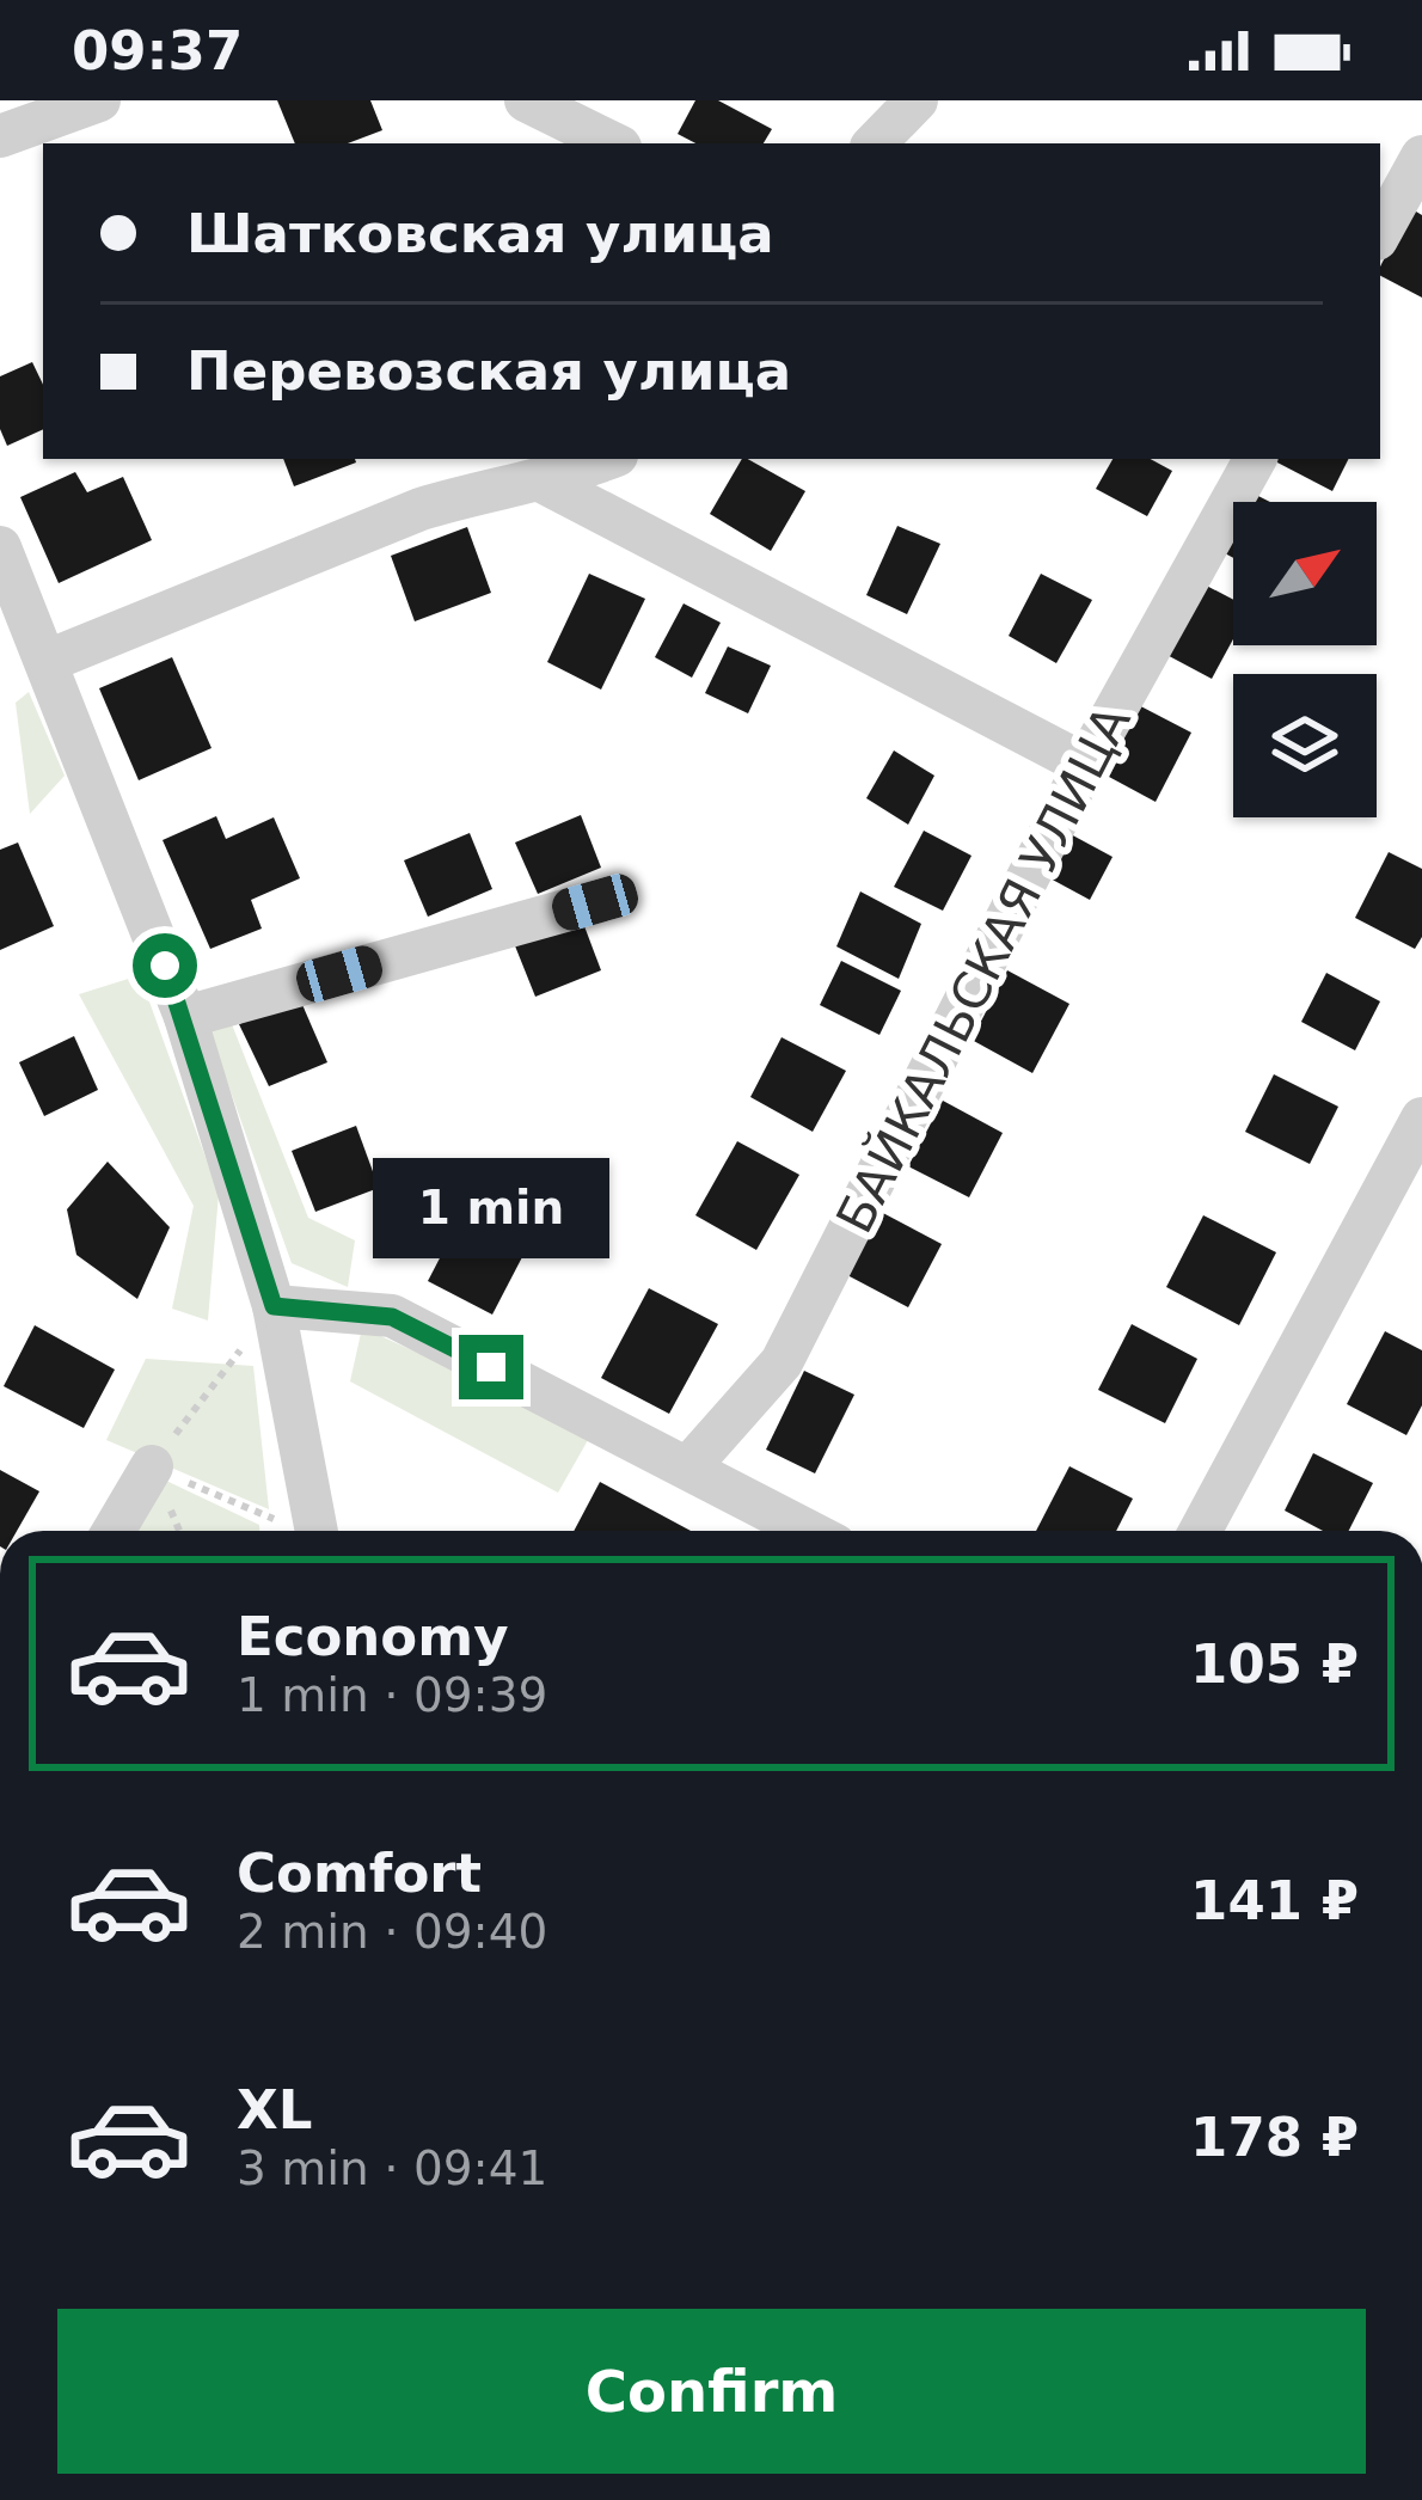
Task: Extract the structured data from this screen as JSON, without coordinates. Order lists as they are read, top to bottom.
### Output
{
  "streets": {
    "street": ["БАЙКАЛЬСКАЯ УЛИЦА"]
  },
  "north": "top right",
  "page": {
    "status": "09:37",
    "banner": ["Шатковская улица", "Перевозская улица"],
    "bubble": "1 min",
    "list": [
      {
        "name": "Economy",
        "note": "1 min · 09:39",
        "value": "105 ₽"
      },
      {
        "name": "Comfort",
        "note": "2 min · 09:40",
        "value": "141 ₽"
      },
      {
        "name": "XL",
        "note": "3 min · 09:41",
        "value": "178 ₽"
      }
    ],
    "buttons": "Confirm"
  }
}
